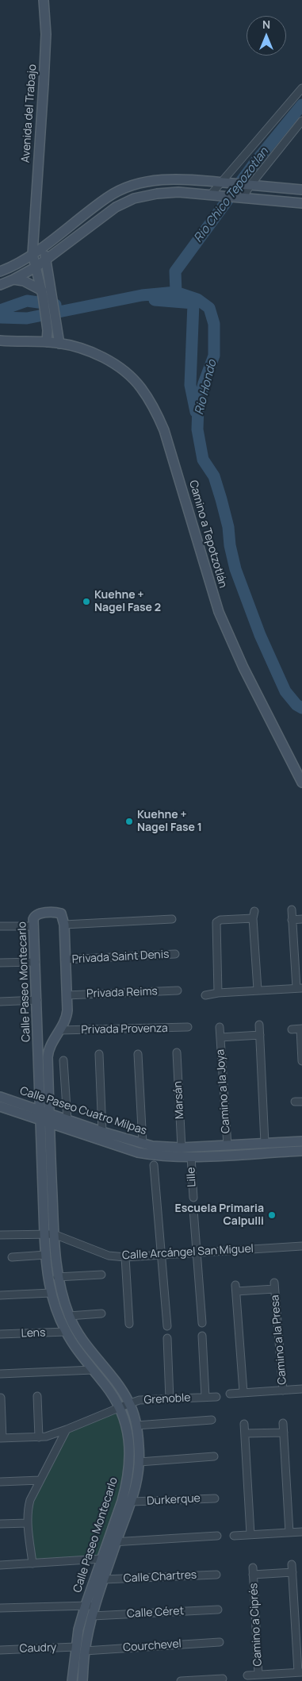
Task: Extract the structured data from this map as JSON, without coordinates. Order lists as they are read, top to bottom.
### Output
{
  "streets": {
    "street": [
      "Avenida del Trabajo",
      "Camino a Tepotzotlán",
      "Privada Saint Denis",
      "Calle Paseo Montecarlo",
      "Privada Reims",
      "Privada Provenza",
      "Camino a la Joya",
      "Marsán",
      "Calle Paseo Cuatro Milpas",
      "Lille",
      "Calle Arcángel San Miguel",
      "Lens",
      "Camino a la Presa",
      "Grenoble",
      "Durkerque",
      "Calle Chartres",
      "Calle Céret",
      "Camino a Ciprés",
      "Courchevel",
      "Caudry"
    ]
  },
  "crossings": [
    ["Privada Saint Denis", "Calle Paseo Montecarlo"],
    ["Calle Paseo Montecarlo", "Privada Reims"],
    ["Calle Paseo Montecarlo", "Privada Provenza"],
    ["Calle Paseo Montecarlo", "Calle Paseo Cuatro Milpas"],
    ["Calle Paseo Montecarlo", "Calle Arcángel San Miguel"],
    ["Calle Paseo Montecarlo", "Lens"],
    ["Calle Paseo Montecarlo", "Grenoble"],
    ["Calle Paseo Montecarlo", "Durkerque"],
    ["Calle Paseo Montecarlo", "Calle Chartres"],
    ["Calle Paseo Montecarlo", "Calle Céret"],
    ["Calle Paseo Montecarlo", "Courchevel"],
    ["Calle Paseo Montecarlo", "Caudry"],
    ["Camino a la Joya", "Calle Paseo Cuatro Milpas"],
    ["Marsán", "Calle Paseo Cuatro Milpas"],
    ["Calle Paseo Cuatro Milpas", "Lille"]
  ],
  "water": ["Rio Chico Tepozotlan", "Rio Hondo"],
  "places": ["Kuehne + Nagel Fase 2", "Kuehne + Nagel Fase 1", "Escuela Primaria Calpulli"],
  "north": "top"
}
